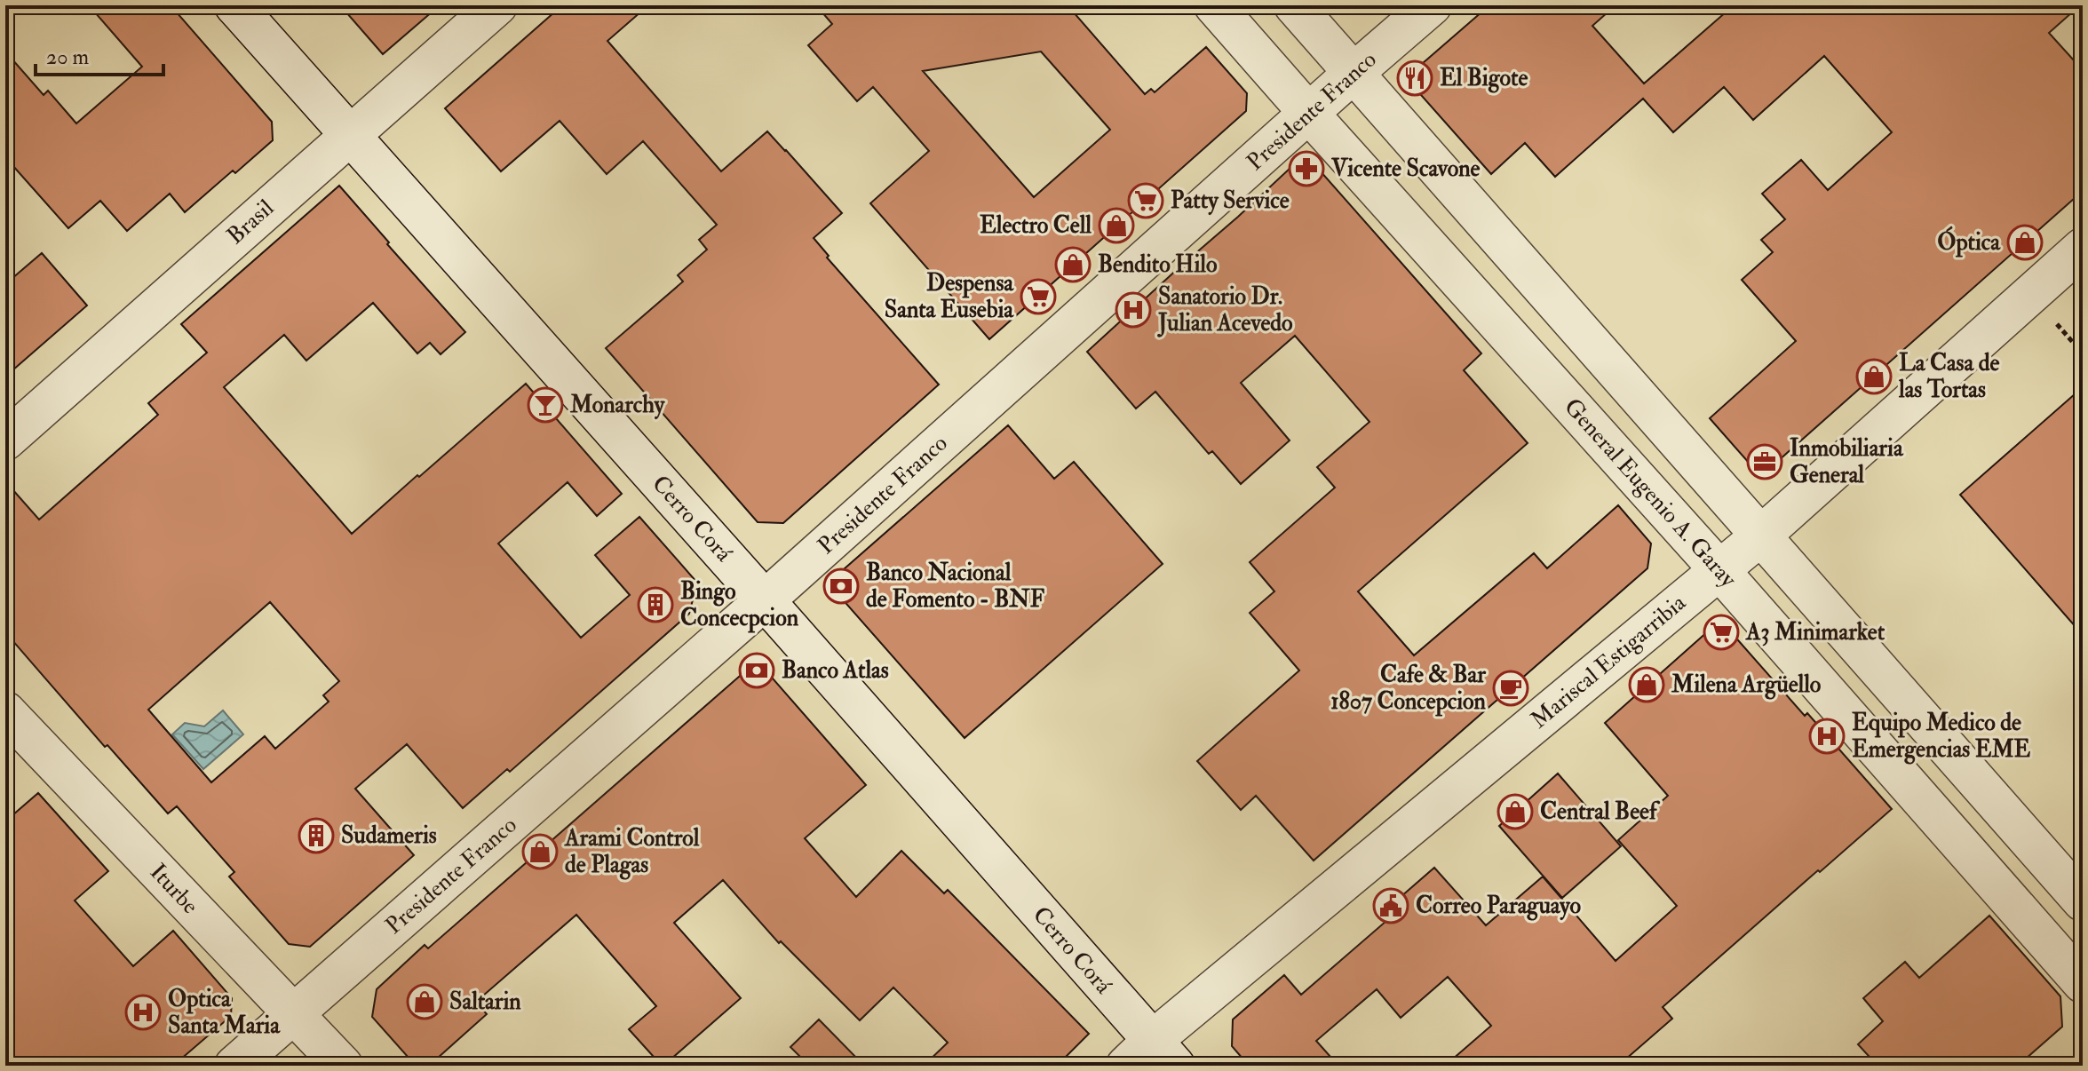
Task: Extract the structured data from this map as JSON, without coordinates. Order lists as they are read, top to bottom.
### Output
{
  "streets": {
    "street": [
      "Presidente Franco",
      "Brasil",
      "General Eugenio A. Garay",
      "Cerro Corá",
      "Mariscal Estigarribia",
      "Iturbe"
    ]
  },
  "crossings": [
    ["Presidente Franco", "General Eugenio A. Garay"],
    ["Presidente Franco", "Cerro Corá"],
    ["Presidente Franco", "Iturbe"],
    ["Brasil", "Cerro Corá"],
    ["General Eugenio A. Garay", "Mariscal Estigarribia"],
    ["Cerro Corá", "Mariscal Estigarribia"]
  ],
  "places": {
    "restaurant": ["El Bigote"],
    "pharmacy": ["Vicente Scavone"],
    "supermarket": ["Patty Service", "Despensa Santa Eusebia", "A3 Minimarket"],
    "shop": [
      "Electro Cell",
      "Óptica",
      "Bendito Hilo",
      "La Casa de las Tortas",
      "Milena Argüello",
      "Central Beef",
      "Arami Control de Plagas",
      "Saltarin"
    ],
    "hospital": ["Sanatorio Dr. Julian Acevedo", "Equipo Medico de Emergencias EME", "Optica Santa Maria"],
    "bar": ["Monarchy"],
    "office": ["Inmobiliaria General"],
    "bank": ["Banco Nacional de Fomento - BNF", "Banco Atlas"],
    "building": ["Bingo Concecpcion", "Sudameris"],
    "cafe": ["Cafe & Bar 1807 Concepcion"],
    "public building": ["Correo Paraguayo"]
  },
  "scale_bar": "20 m"
}
